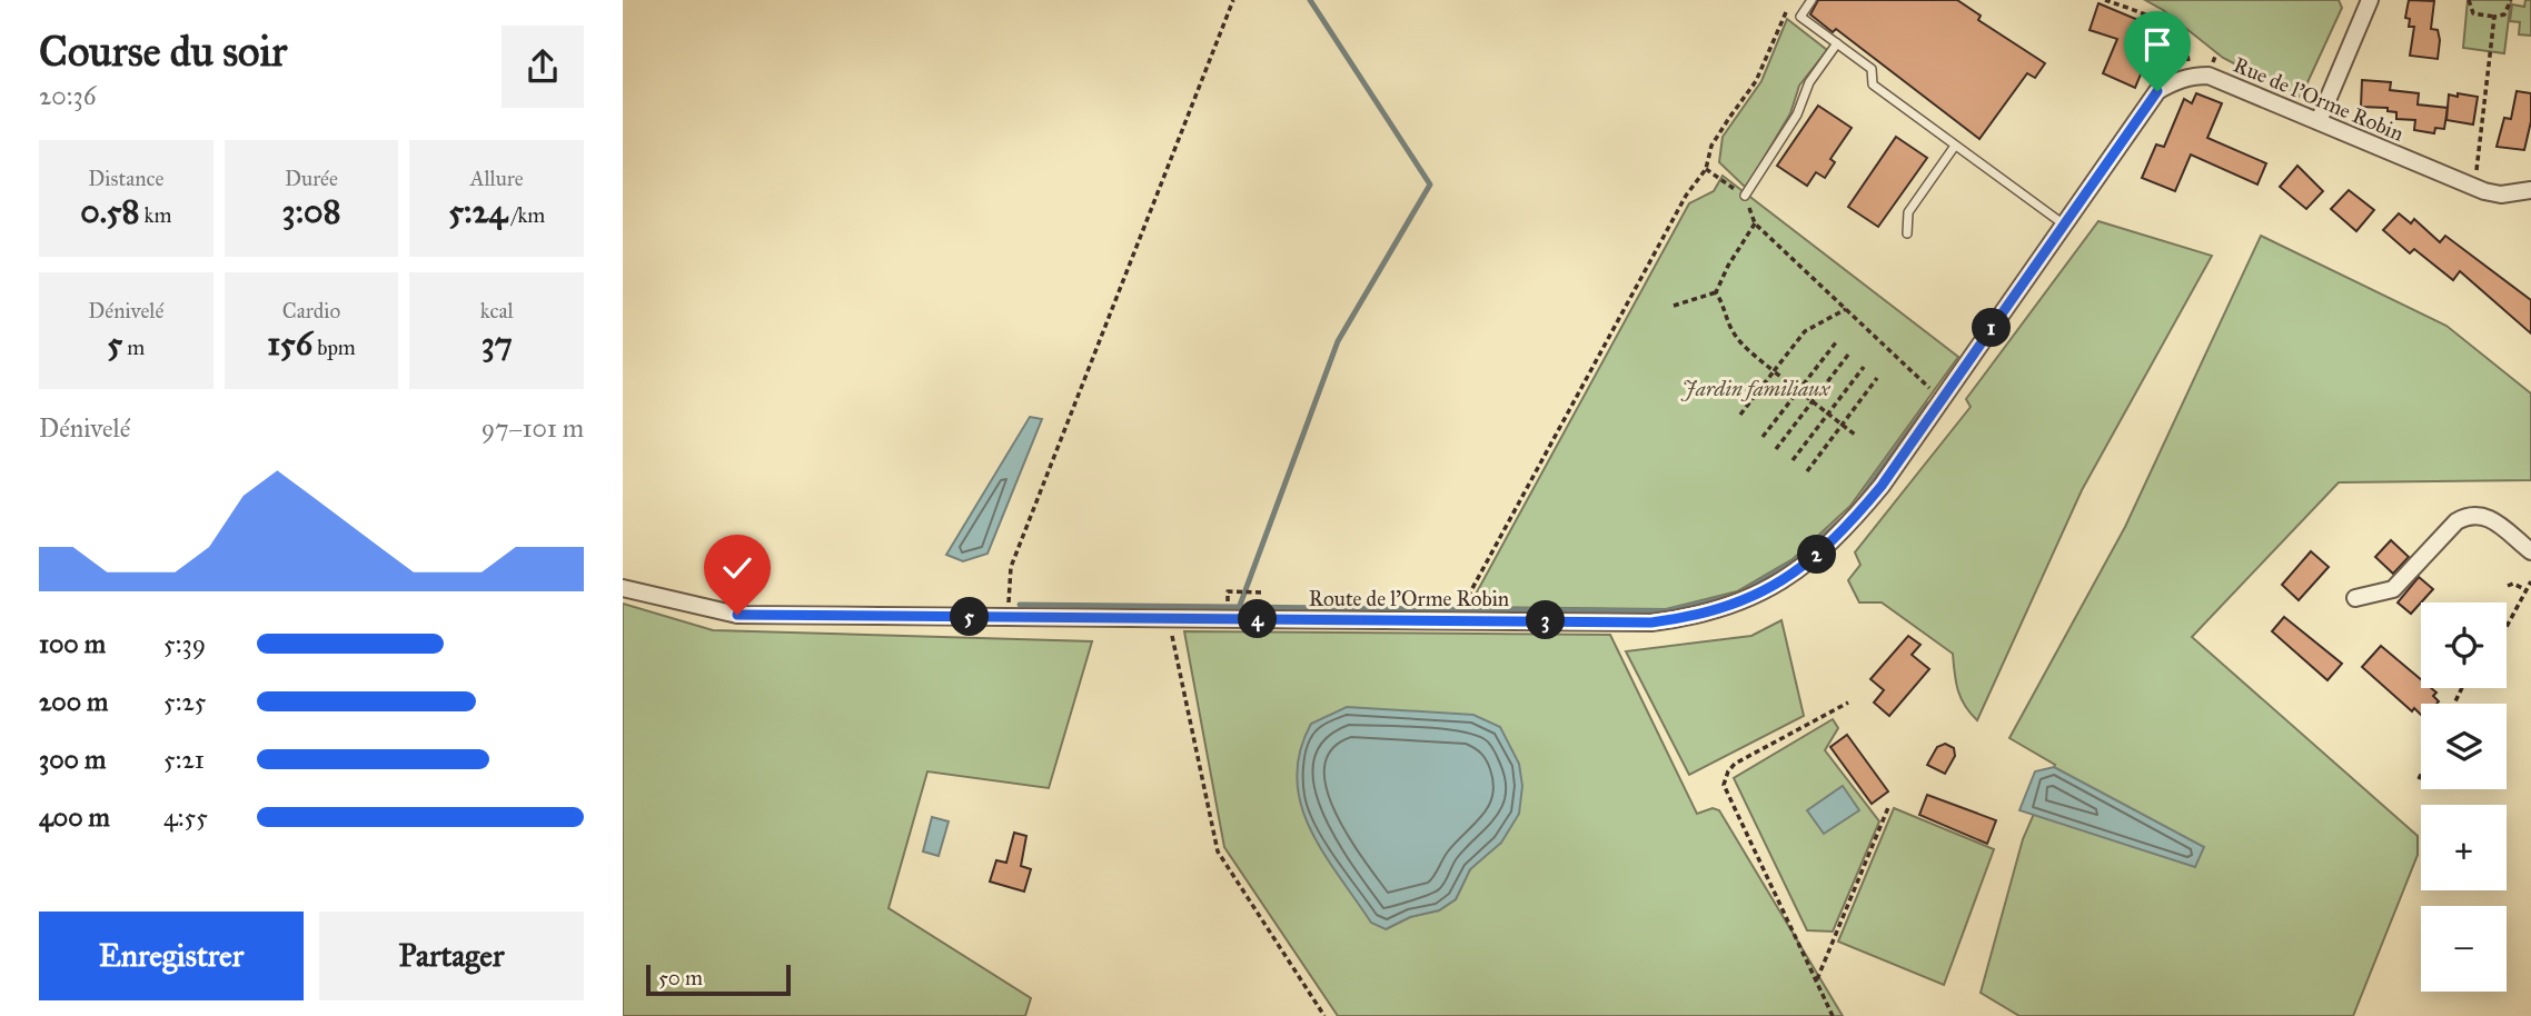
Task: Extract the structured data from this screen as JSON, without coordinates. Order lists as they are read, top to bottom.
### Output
{
  "streets": {
    "street": ["Rue de l'Orme Robin", "Route de l'Orme Robin"]
  },
  "parks": ["Jardin familiaux"],
  "scale_bar": "50 m",
  "page": {
    "heading": ["Course du soir", "20:36"],
    "stats": [
      ["Distance", "0.58 km"],
      ["Durée", "3:08"],
      ["Allure", "5:24 /km"],
      ["Dénivelé", "5 m"],
      ["Cardio", "156 bpm"],
      ["kcal", "37"]
    ],
    "pins": [
      "1",
      "2",
      "5",
      "4",
      "3"
    ],
    "chart": ["Dénivelé", "97–101 m"],
    "map_buttons": ["+", "−"],
    "list": [
      {
        "name": "100 m",
        "note": "5:39"
      },
      {
        "name": "200 m",
        "note": "5:25"
      },
      {
        "name": "300 m",
        "note": "5:21"
      },
      {
        "name": "400 m",
        "note": "4:55"
      }
    ],
    "buttons": ["Enregistrer", "Partager"],
    "scale": "50 m"
  }
}
